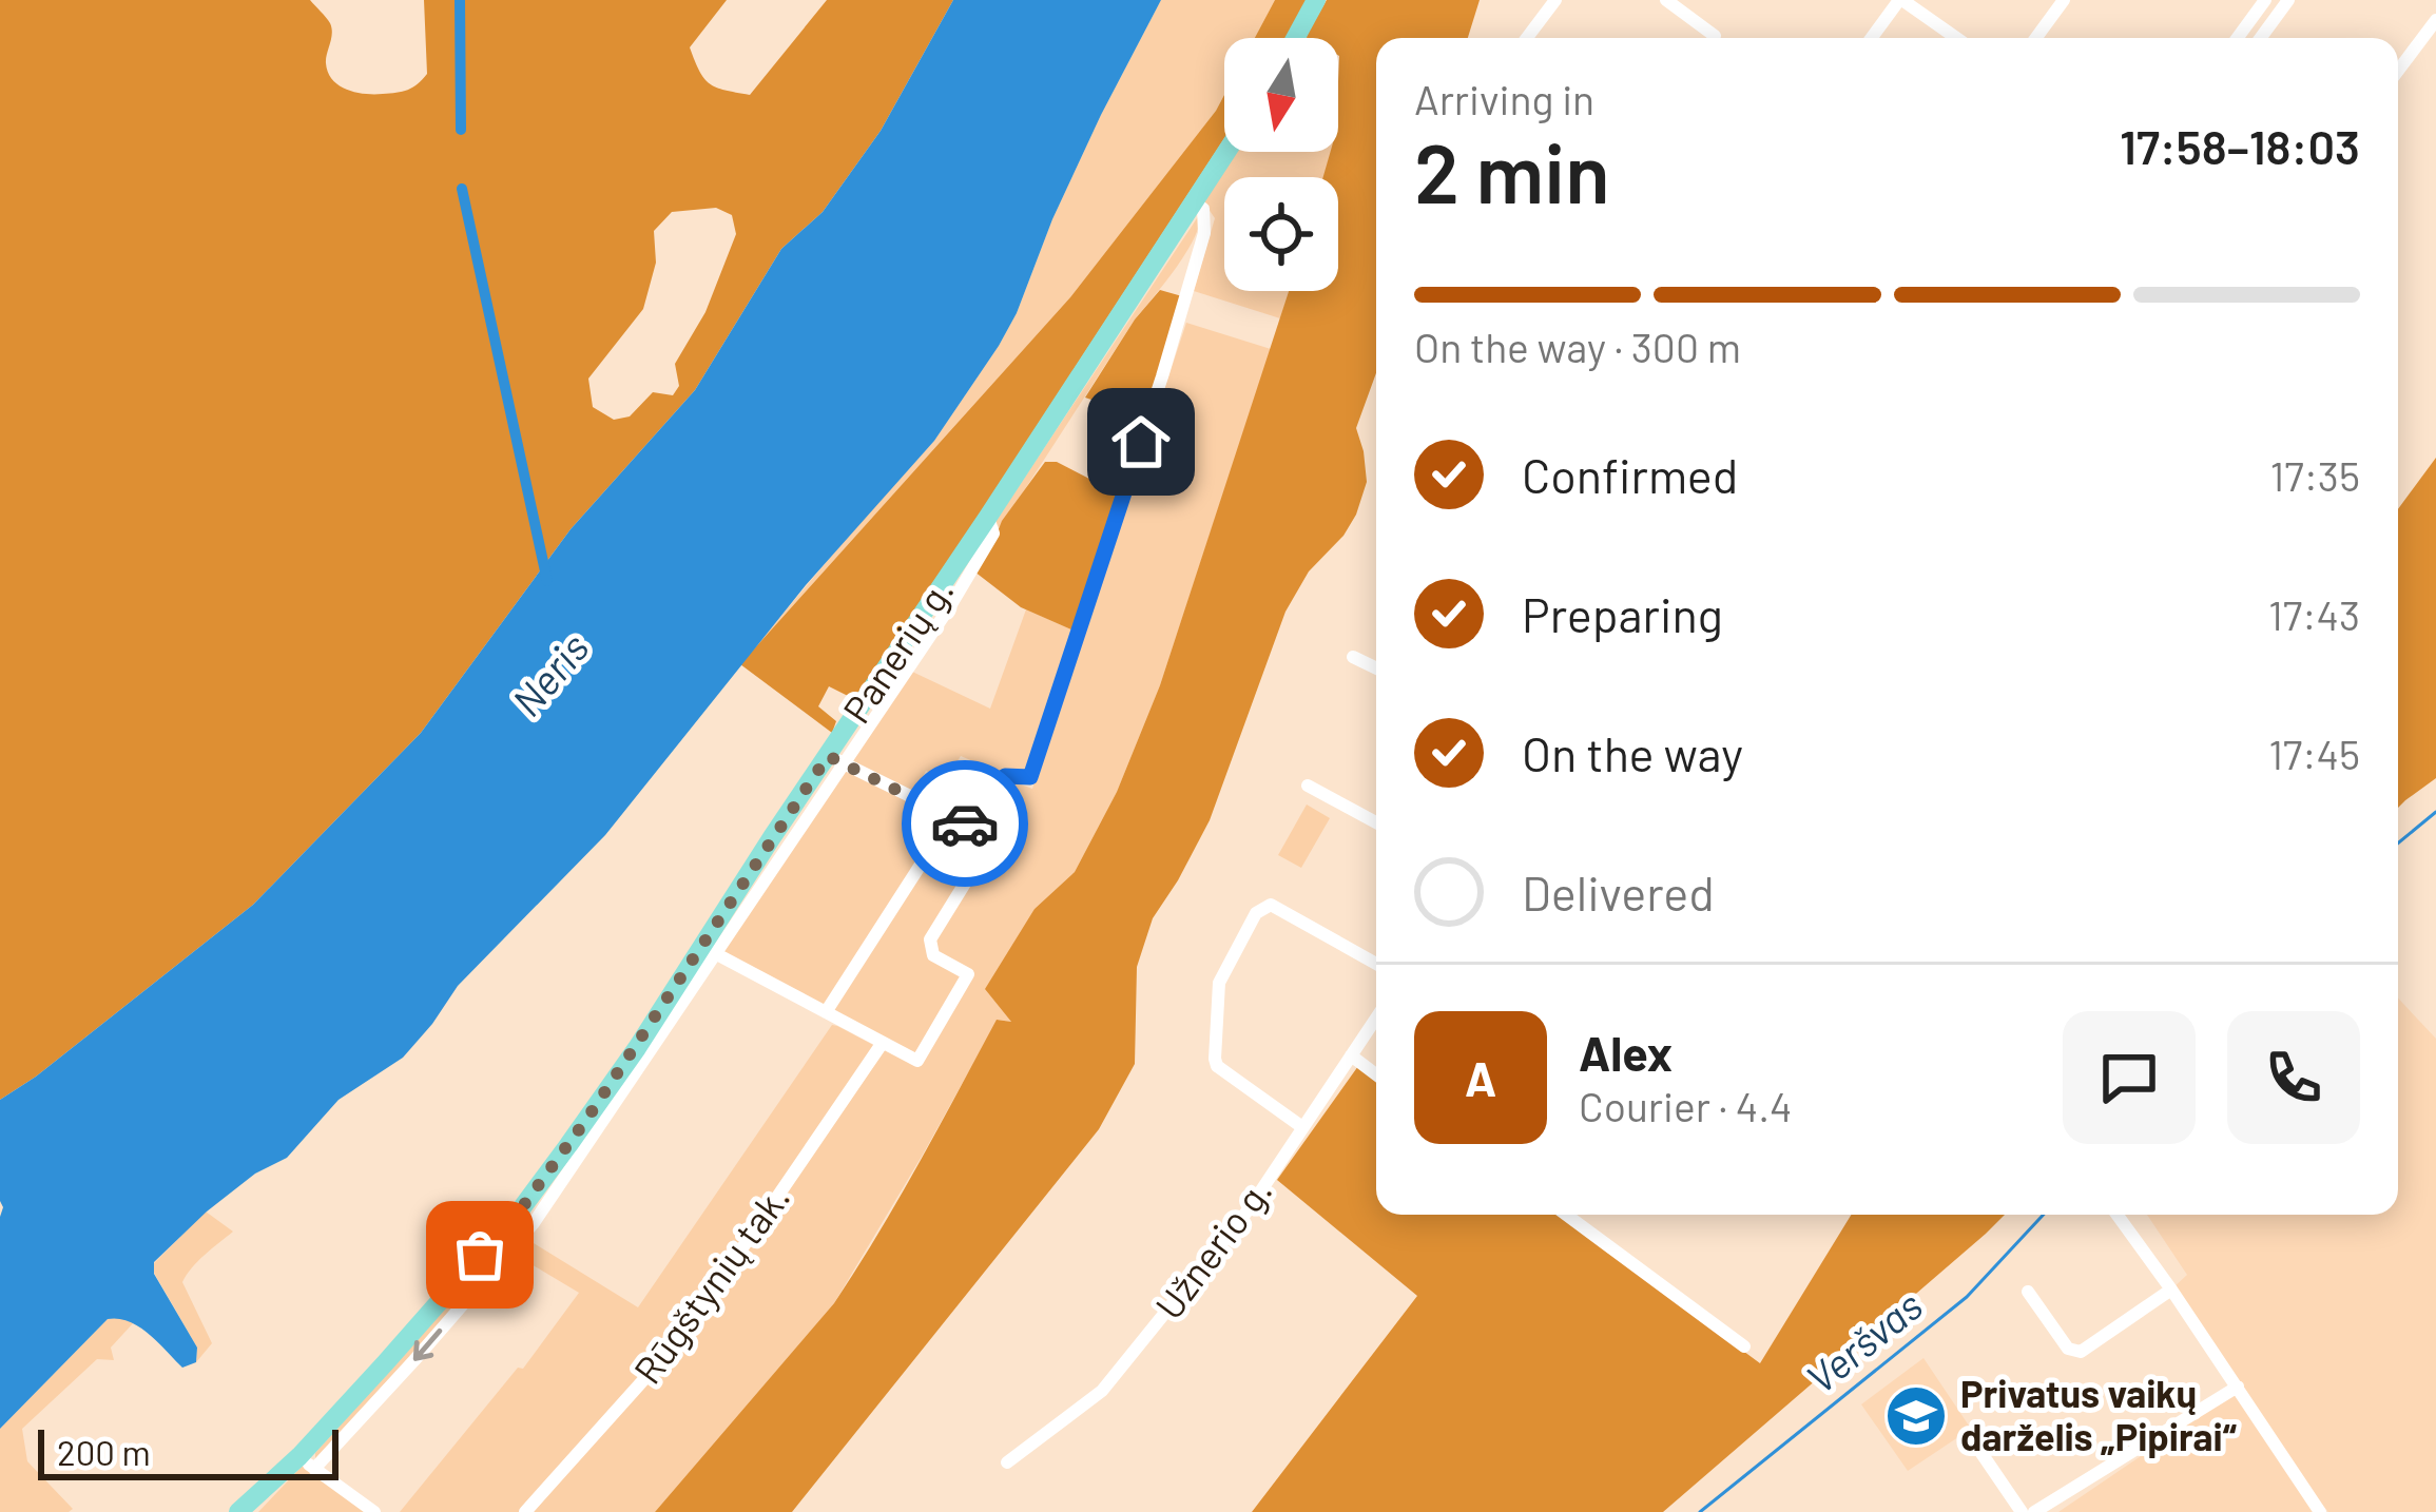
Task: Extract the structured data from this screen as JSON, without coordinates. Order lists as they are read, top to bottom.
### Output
{
  "streets": {
    "main road": ["Panerių g."],
    "street": ["Užnerio g.", "Rūgštynių tak."]
  },
  "water": ["Neris", "Veršvas"],
  "places": {
    "school or university": ["Privatus vaikų darželis „Pipirai“"]
  },
  "scale_bar": "200 m",
  "north": "bottom",
  "page": {
    "heading": ["2 min", "Arriving in", "17:58–18:03"],
    "panel": ["Alex", "Courier · 4.4"],
    "bar": "On the way · 300 m",
    "list": [
      ["Confirmed", "17:35"],
      ["Preparing", "17:43"],
      ["On the way", "17:45"],
      "Delivered"
    ],
    "round": "A",
    "scale": "200 m"
  }
}
